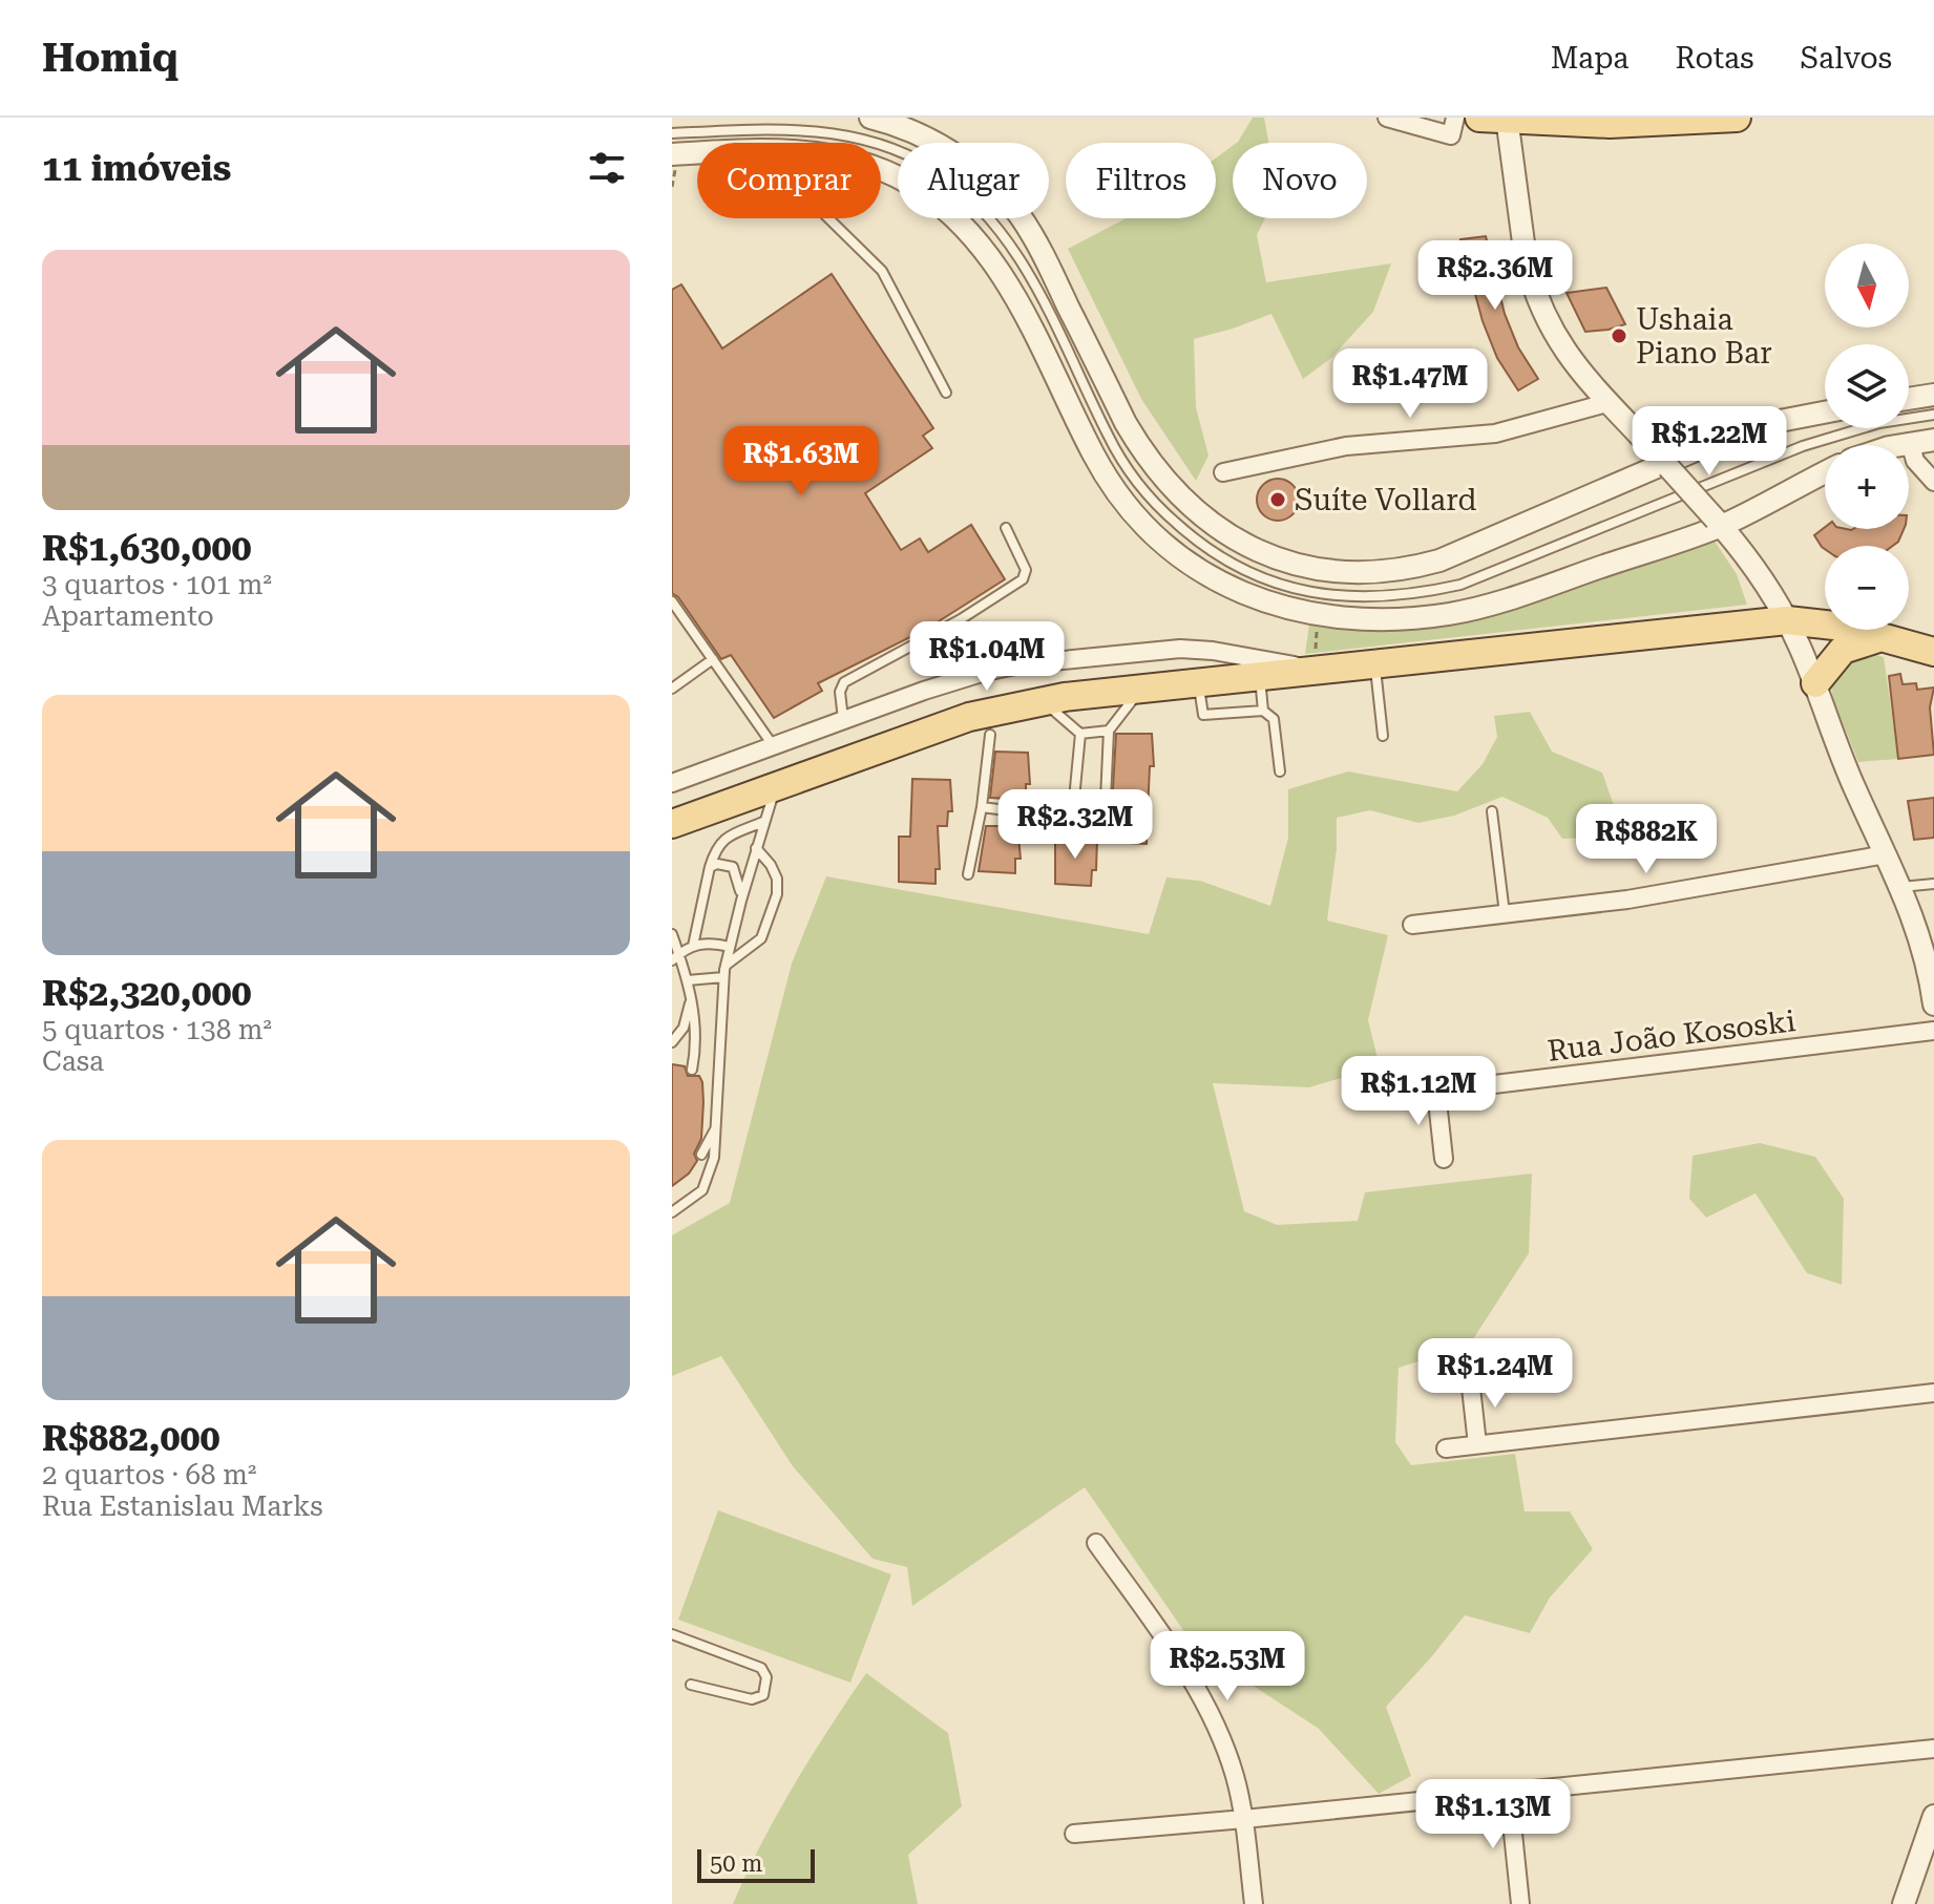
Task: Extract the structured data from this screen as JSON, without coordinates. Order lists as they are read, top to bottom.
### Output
{
  "streets": {
    "street": ["Rua João Kososki"]
  },
  "places": ["Ushaia Piano Bar", "Suíte Vollard"],
  "scale_bar": "50 m",
  "north": "bottom",
  "page": {
    "header": "Homiq",
    "nav": ["Mapa", "Rotas", "Salvos"],
    "heading": "11 imóveis",
    "chip": [
      "Comprar",
      "Alugar",
      "Filtros",
      "Novo"
    ],
    "list": [
      {
        "name": "R$1,630,000",
        "note": "3 quartos · 101 m² · Apartamento"
      },
      {
        "name": "R$2,320,000",
        "note": "5 quartos · 138 m² · Casa"
      },
      {
        "name": "R$882,000",
        "note": "2 quartos · 68 m² · Rua Estanislau Marks"
      }
    ],
    "price": [
      "R$2.36M",
      "R$1.47M",
      "R$1.22M",
      "R$1.63M",
      "R$1.04M",
      "R$2.32M",
      "R$882K",
      "R$1.12M",
      "R$1.24M",
      "R$2.53M",
      "R$1.13M"
    ],
    "map_buttons": ["+", "−"],
    "scale": "50 m"
  }
}
